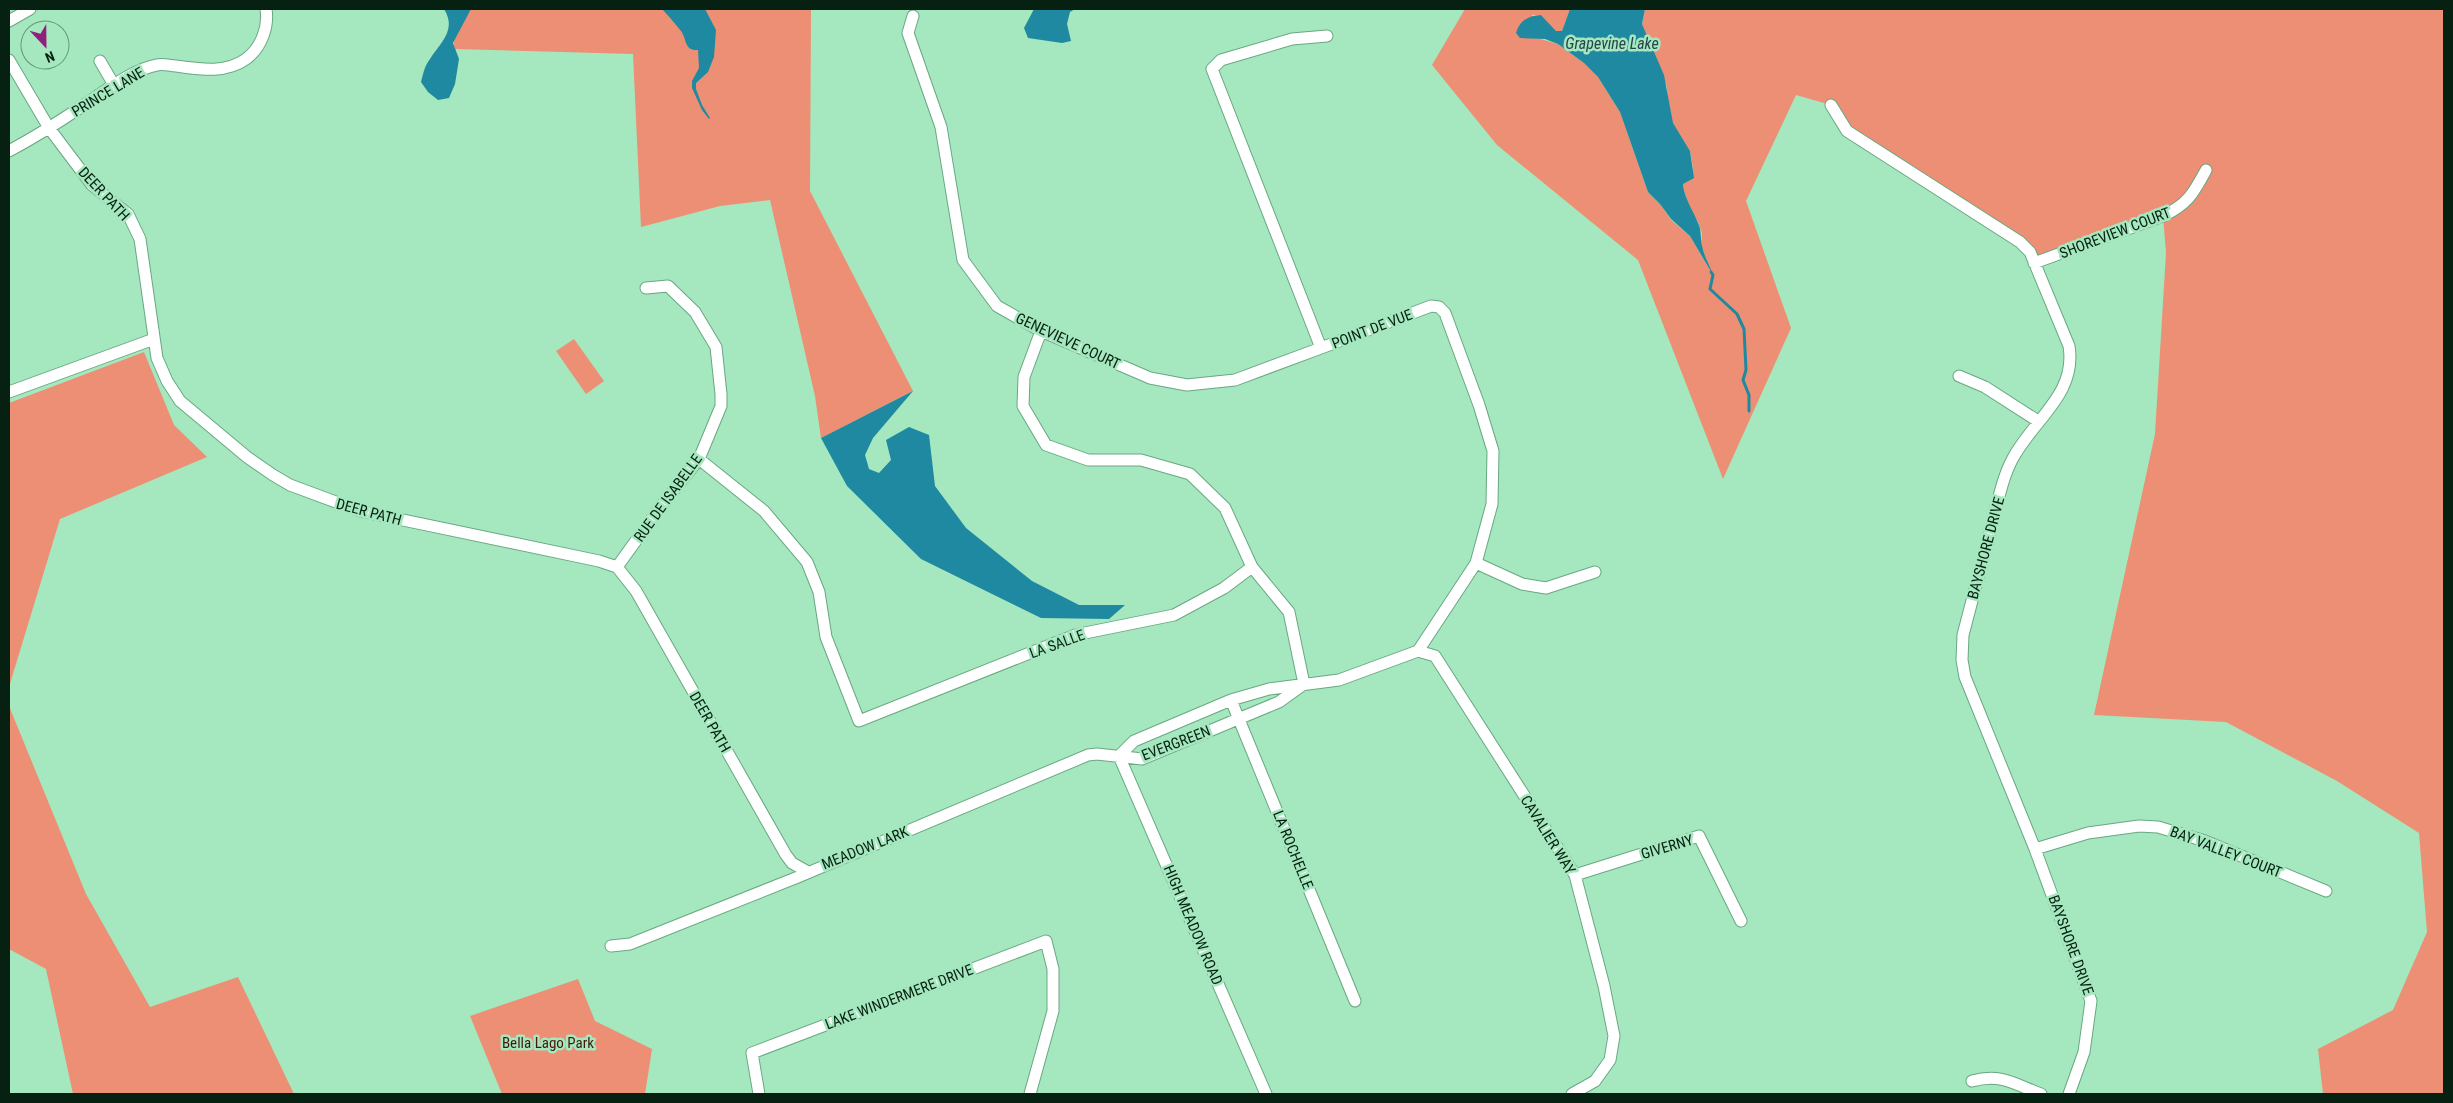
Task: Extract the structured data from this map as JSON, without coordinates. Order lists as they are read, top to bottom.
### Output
{
  "streets": {
    "street": [
      "PRINCE LANE",
      "DEER PATH",
      "SHOREVIEW COURT",
      "POINT DE VUE",
      "GENEVIEVE COURT",
      "RUE DE ISABELLE",
      "BAYSHORE DRIVE",
      "LA SALLE",
      "EVERGREEN",
      "CAVALIER WAY",
      "GIVERNY",
      "MEADOW LARK",
      "LA ROCHELLE",
      "BAY VALLEY COURT",
      "HIGH MEADOW ROAD",
      "LAKE WINDERMERE DRIVE"
    ]
  },
  "crossings": [
    ["PRINCE LANE", "DEER PATH"],
    ["DEER PATH", "RUE DE ISABELLE"],
    ["DEER PATH", "MEADOW LARK"],
    ["SHOREVIEW COURT", "BAYSHORE DRIVE"],
    ["POINT DE VUE", "GENEVIEVE COURT"],
    ["POINT DE VUE", "EVERGREEN"],
    ["POINT DE VUE", "CAVALIER WAY"],
    ["RUE DE ISABELLE", "LA SALLE"],
    ["BAYSHORE DRIVE", "BAY VALLEY COURT"],
    ["EVERGREEN", "CAVALIER WAY"],
    ["EVERGREEN", "MEADOW LARK"],
    ["EVERGREEN", "LA ROCHELLE"],
    ["EVERGREEN", "HIGH MEADOW ROAD"],
    ["CAVALIER WAY", "GIVERNY"],
    ["MEADOW LARK", "HIGH MEADOW ROAD"]
  ],
  "water": ["Grapevine Lake"],
  "parks": ["Bella Lago Park"],
  "north": "bottom"
}
